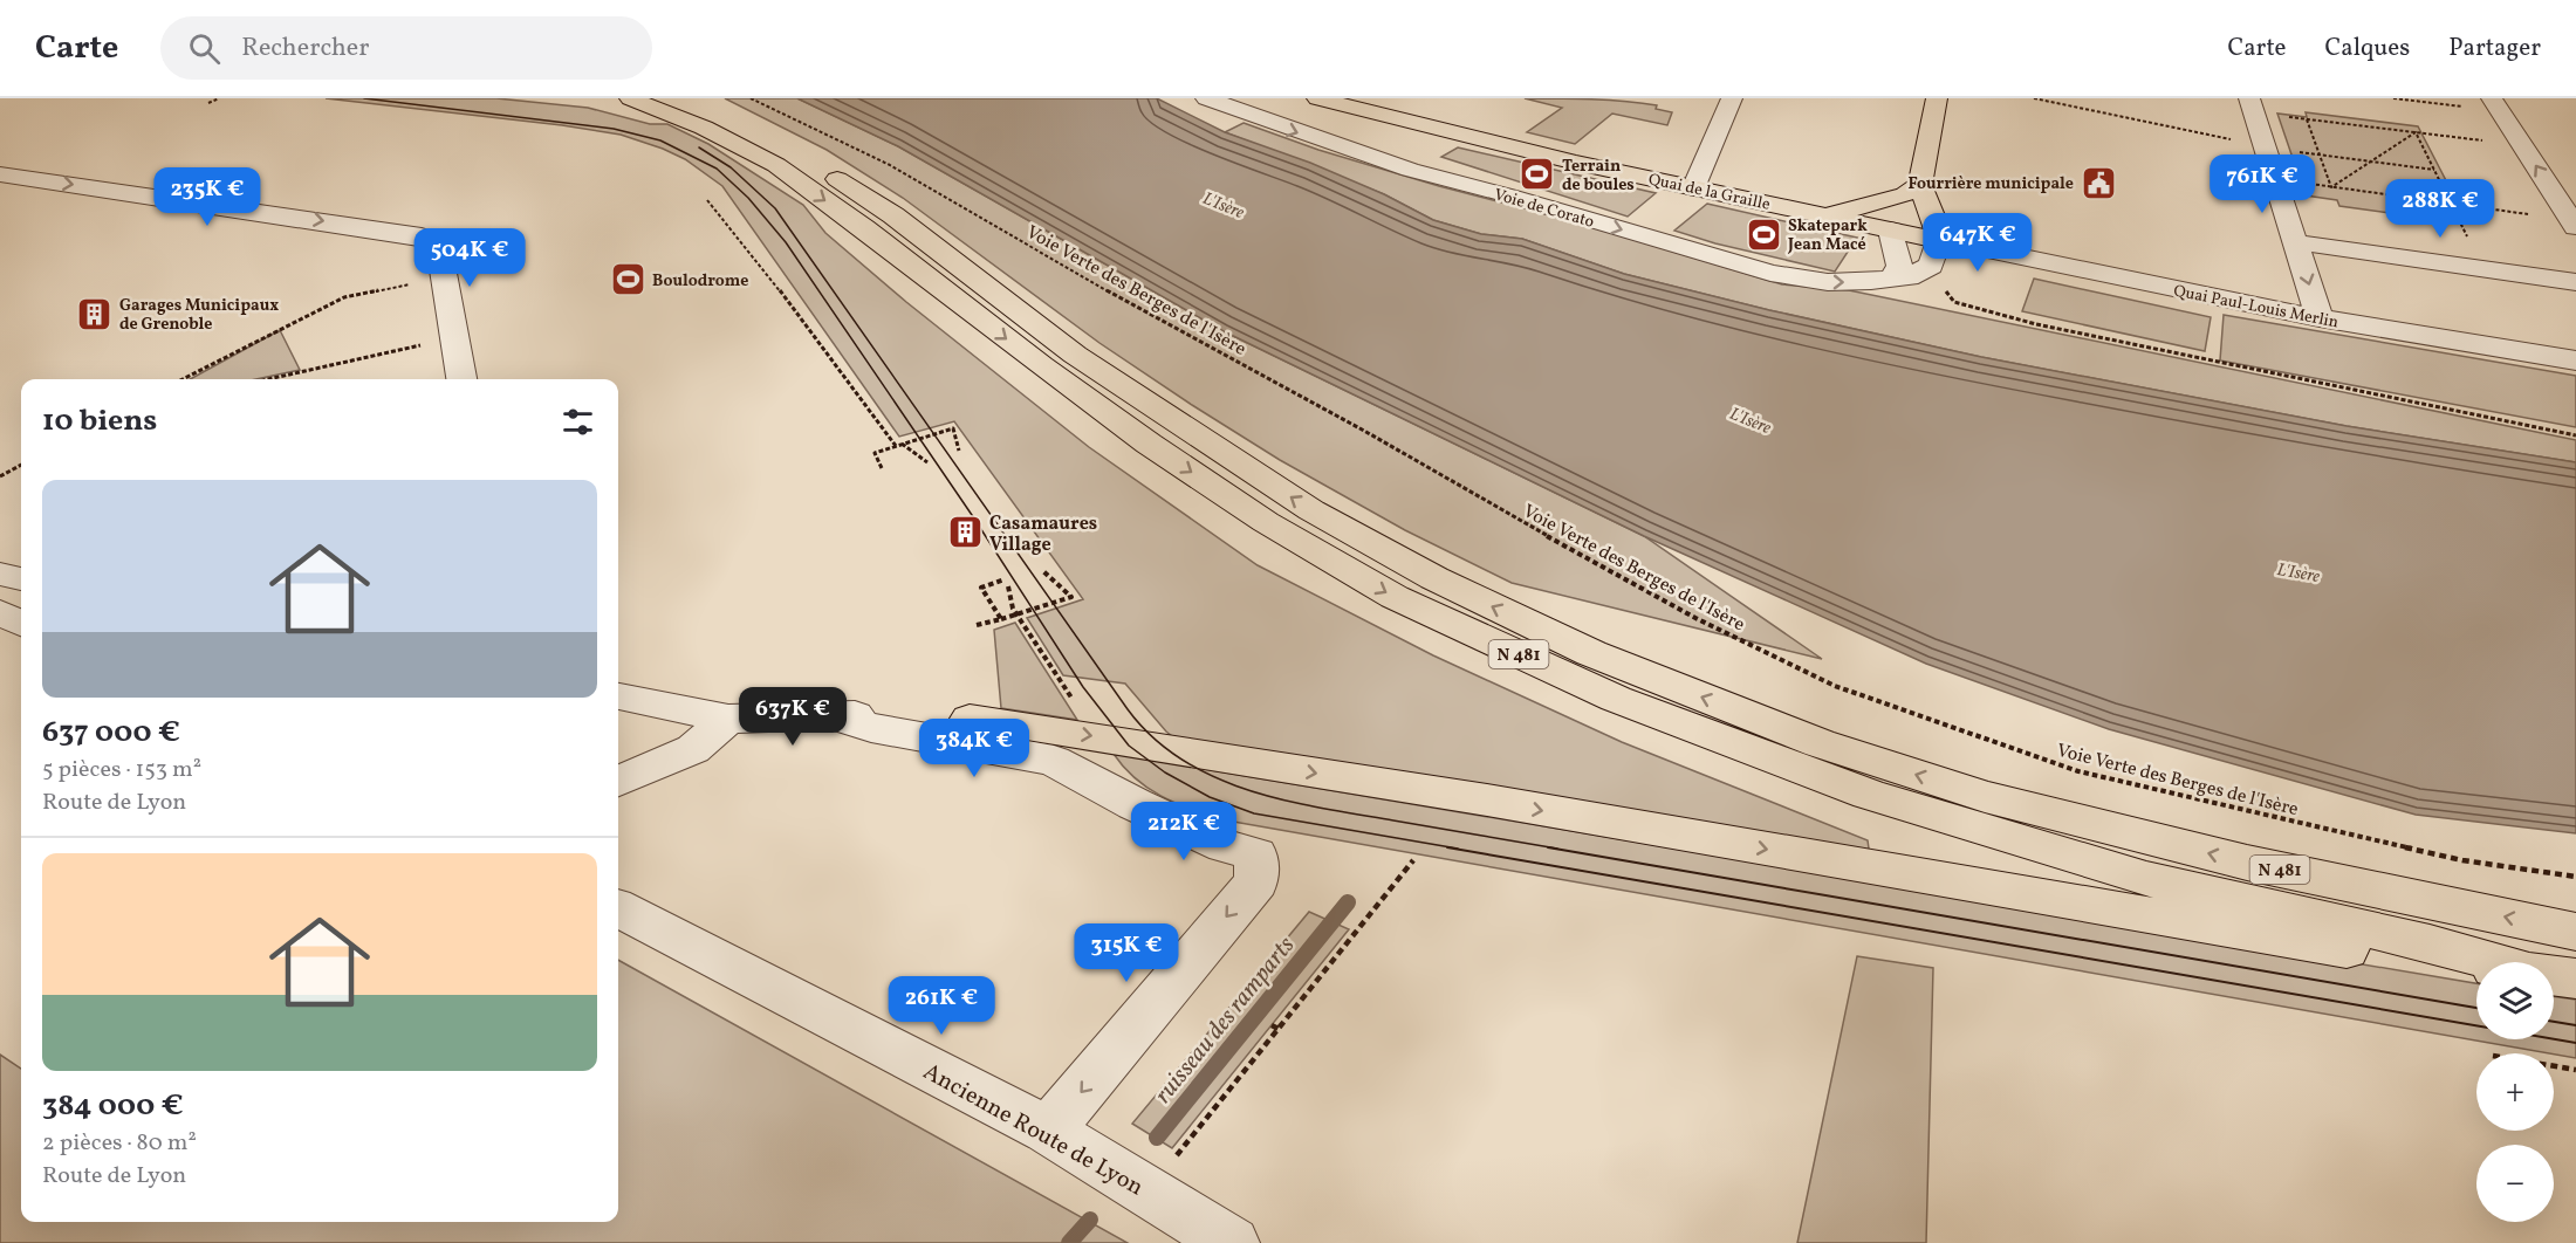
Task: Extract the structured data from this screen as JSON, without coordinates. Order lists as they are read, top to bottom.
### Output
{
  "streets": {
    "main road": ["Quai de la Graille", "N 481"],
    "street": ["Voie de Corato", "Quai Paul-Louis Merlin", "Ancienne Route de Lyon"],
    "path": ["Voie Verte des Berges de l'Isère"]
  },
  "crossings": [
    ["Quai de la Graille", "Quai Paul-Louis Merlin"],
    ["Voie de Corato", "Quai Paul-Louis Merlin"]
  ],
  "one_way": ["Voie de Corato"],
  "water": ["L'Isère", "ruisseau des ramparts"],
  "places": {
    "sports": ["Terrain de boules", "Skatepark Jean Macé", "Boulodrome"],
    "public building": ["Fourrière municipale"],
    "building": ["Garages Municipaux de Grenoble", "Casamaures Village"]
  },
  "page": {
    "header": "Carte",
    "search": "Rechercher",
    "nav": ["Carte", "Calques", "Partager"],
    "price": [
      "761K €",
      "235K €",
      "288K €",
      "647K €",
      "504K €",
      "637K €",
      "384K €",
      "212K €",
      "315K €",
      "261K €"
    ],
    "heading": "10 biens",
    "list": [
      {
        "name": "637 000 €",
        "note": "5 pièces · 153 m² · Route de Lyon"
      },
      {
        "name": "384 000 €",
        "note": "2 pièces · 80 m² · Route de Lyon"
      }
    ],
    "map_buttons": ["+", "−"]
  }
}
